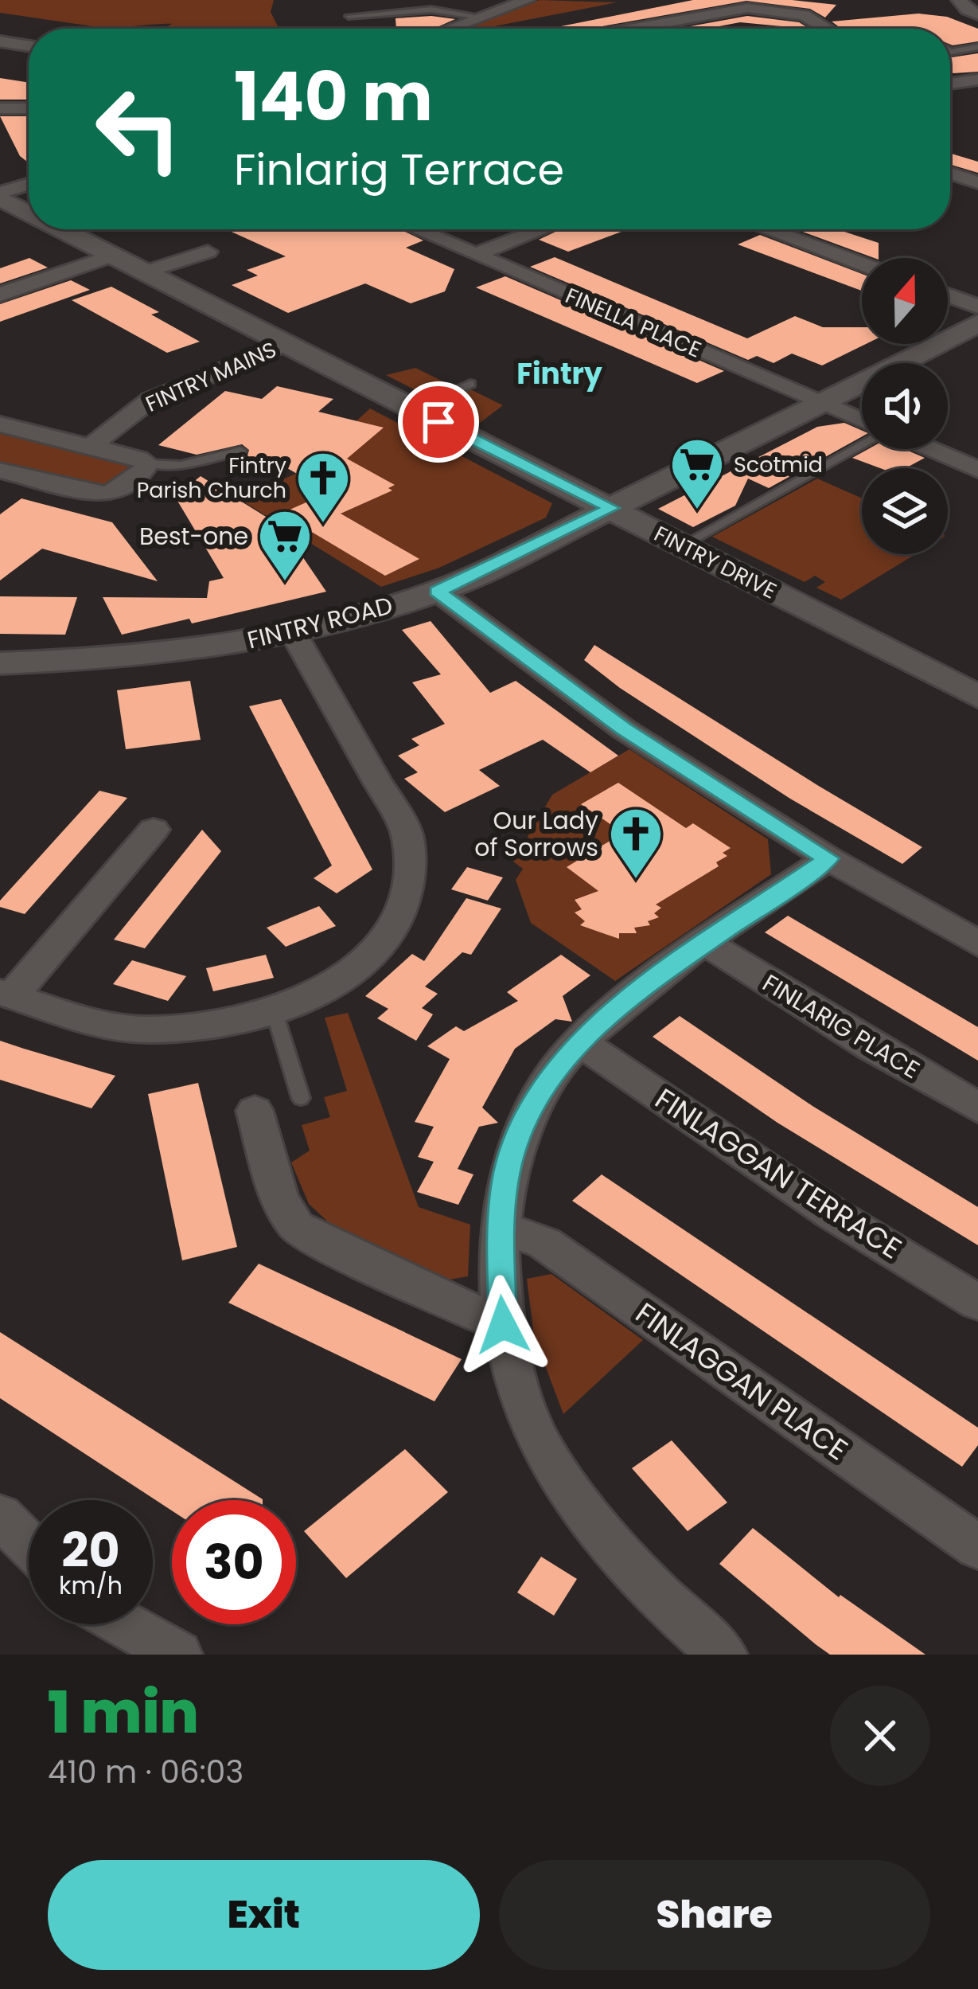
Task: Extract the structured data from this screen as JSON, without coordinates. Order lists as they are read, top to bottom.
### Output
{
  "streets": {
    "street": [
      "FINELLA PLACE",
      "FINTRY MAINS",
      "FINTRY DRIVE",
      "FINTRY ROAD",
      "FINLARIG PLACE",
      "FINLAGGAN TERRACE",
      "FINLAGGAN PLACE"
    ]
  },
  "crossings": [
    ["FINELLA PLACE", "FINTRY ROAD"],
    ["FINTRY MAINS", "FINTRY DRIVE"],
    ["FINTRY DRIVE", "FINTRY ROAD"]
  ],
  "districts": ["Fintry"],
  "places": {
    "supermarket": ["Scotmid", "Best-one"],
    "church": ["Fintry Parish Church", "Our Lady of Sorrows"]
  },
  "north": "top",
  "page": {
    "turn": ["140 m", "Finlarig Terrace"],
    "speed": "20 km/h",
    "limit": "30",
    "heading": ["1 min", "410 m · 06:03"],
    "buttons": ["Exit", "Share"]
  }
}
